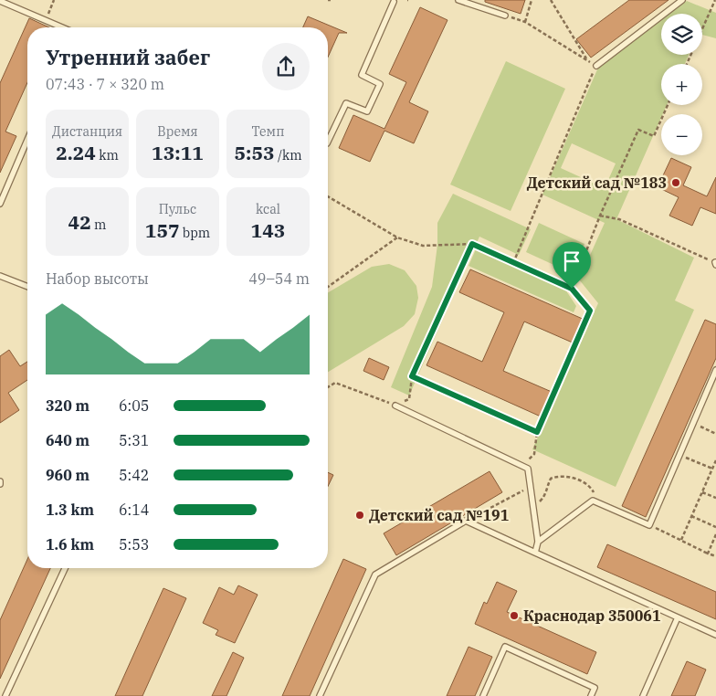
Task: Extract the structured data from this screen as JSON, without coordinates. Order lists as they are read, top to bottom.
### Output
{
  "places": ["Детский сад №183", "Детский сад №191", "Краснодар 350061"],
  "page": {
    "map_buttons": ["+", "−"],
    "heading": ["Утренний забег", "07:43 · 7 × 320 m"],
    "stats": [
      ["Дистанция", "2.24 km"],
      ["Время", "13:11"],
      ["Темп", "5:53 /km"],
      ["42 m"],
      ["Пульс", "157 bpm"],
      ["kcal", "143"]
    ],
    "chart": ["Набор высоты", "49–54 m"],
    "list": [
      {
        "name": "320 m",
        "note": "6:05"
      },
      {
        "name": "640 m",
        "note": "5:31"
      },
      {
        "name": "960 m",
        "note": "5:42"
      },
      {
        "name": "1.3 km",
        "note": "6:14"
      },
      {
        "name": "1.6 km",
        "note": "5:53"
      }
    ]
  }
}
